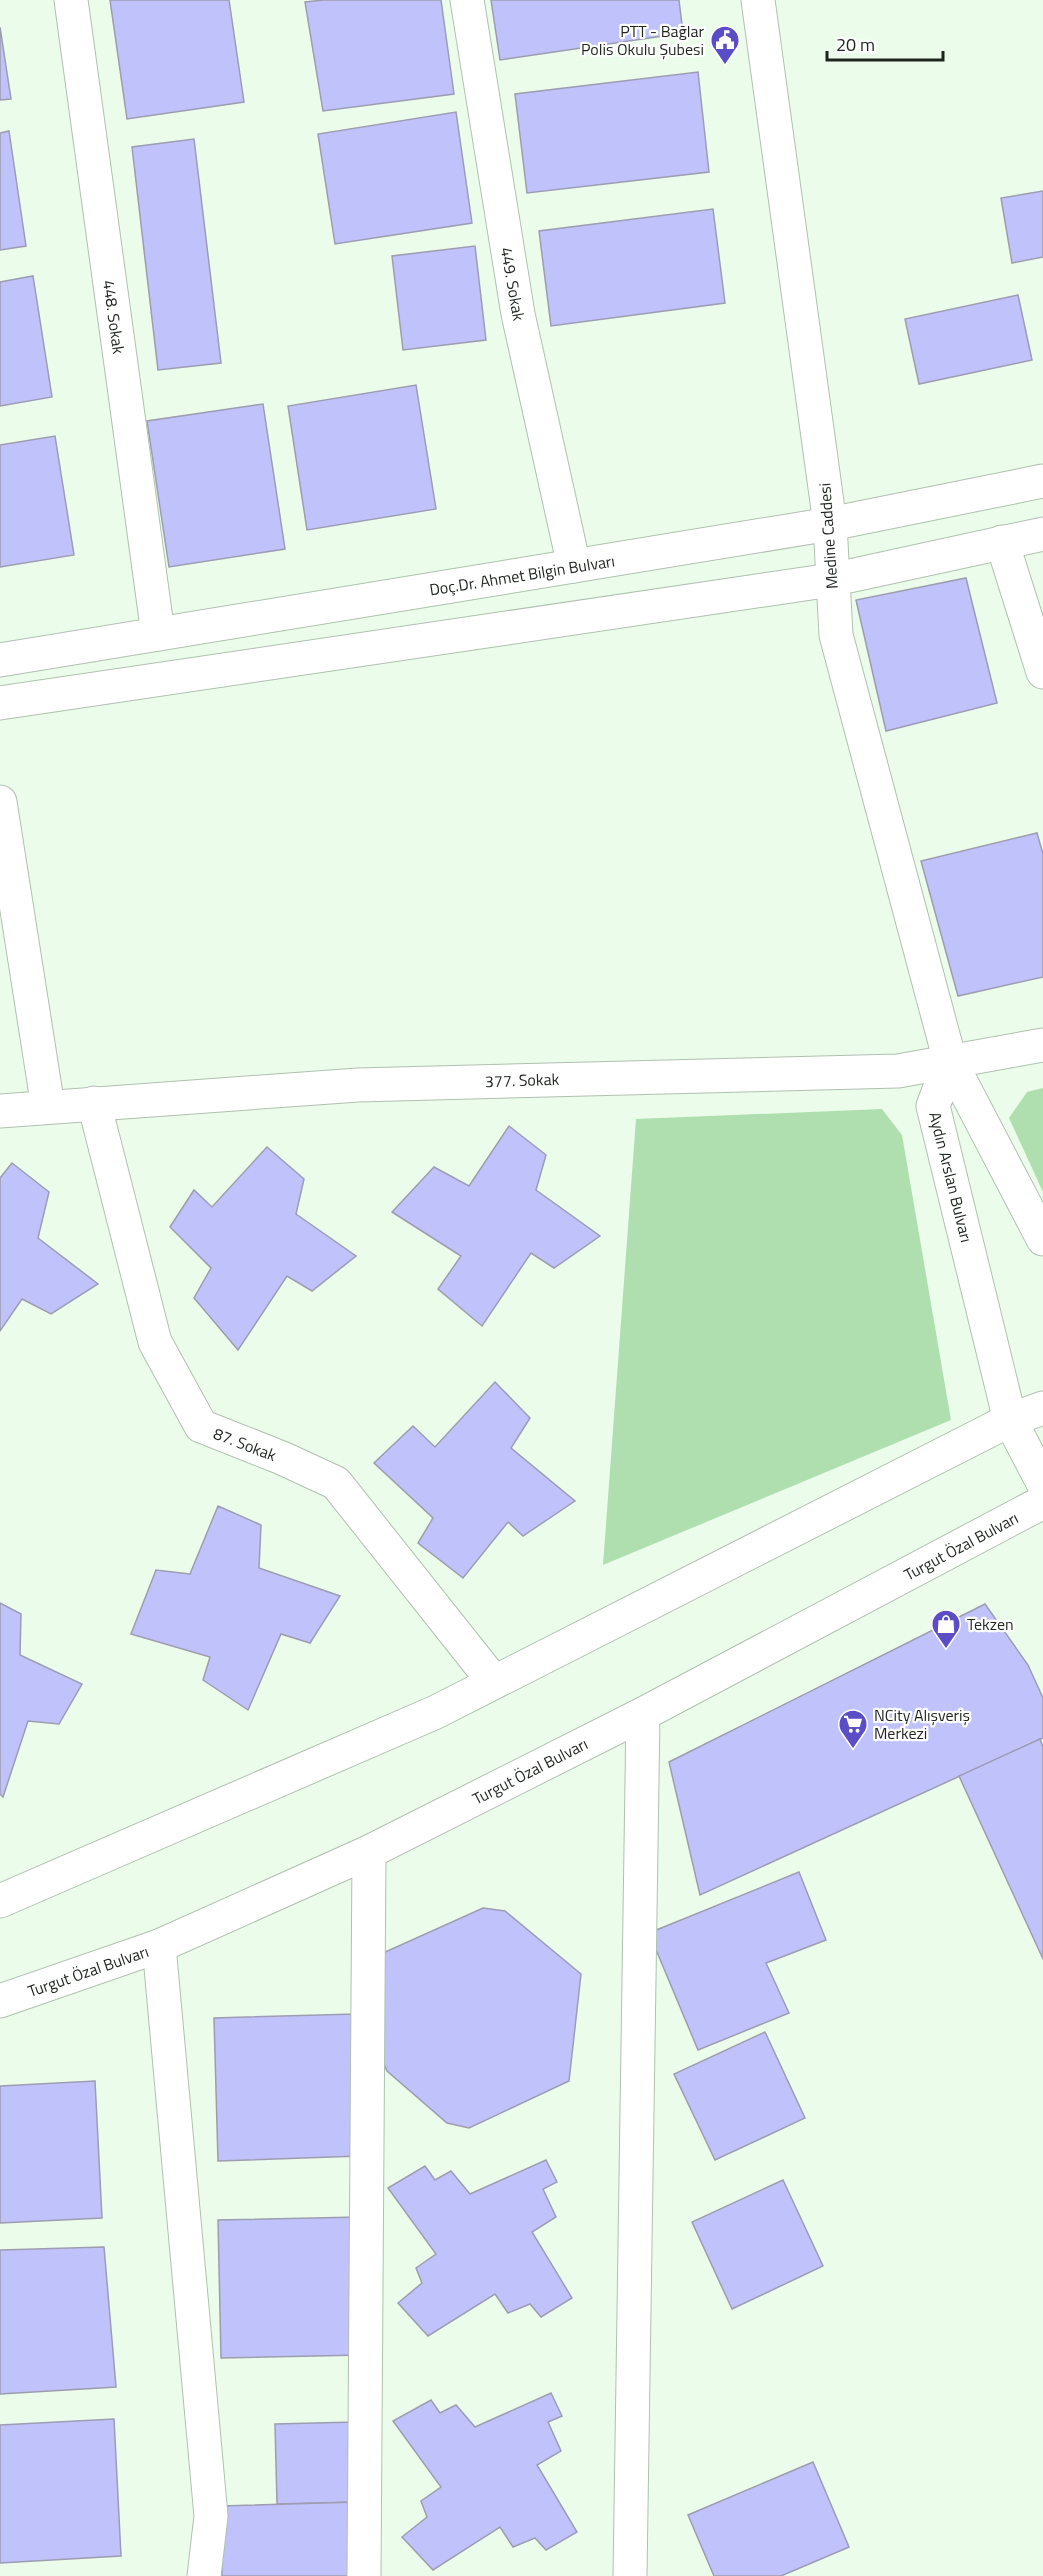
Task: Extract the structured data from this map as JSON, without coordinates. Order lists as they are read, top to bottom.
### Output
{
  "streets": {
    "street": [
      "449. Sokak",
      "448. Sokak",
      "Medine Caddesi",
      "Doç.Dr. Ahmet Bilgin Bulvarı",
      "377. Sokak",
      "Aydın Arslan Bulvarı",
      "87. Sokak",
      "Turgut Özal Bulvarı"
    ]
  },
  "crossings": [
    ["449. Sokak", "Doç.Dr. Ahmet Bilgin Bulvarı"],
    ["448. Sokak", "Doç.Dr. Ahmet Bilgin Bulvarı"],
    ["Medine Caddesi", "Doç.Dr. Ahmet Bilgin Bulvarı"],
    ["Medine Caddesi", "377. Sokak"],
    ["Medine Caddesi", "Aydın Arslan Bulvarı"],
    ["377. Sokak", "Aydın Arslan Bulvarı"],
    ["377. Sokak", "87. Sokak"]
  ],
  "places": {
    "public building": ["PTT - Bağlar Polis Okulu Şubesi"],
    "shop": ["Tekzen"],
    "supermarket": ["NCity Alışveriş Merkezi"]
  },
  "scale_bar": "20 m"
}
